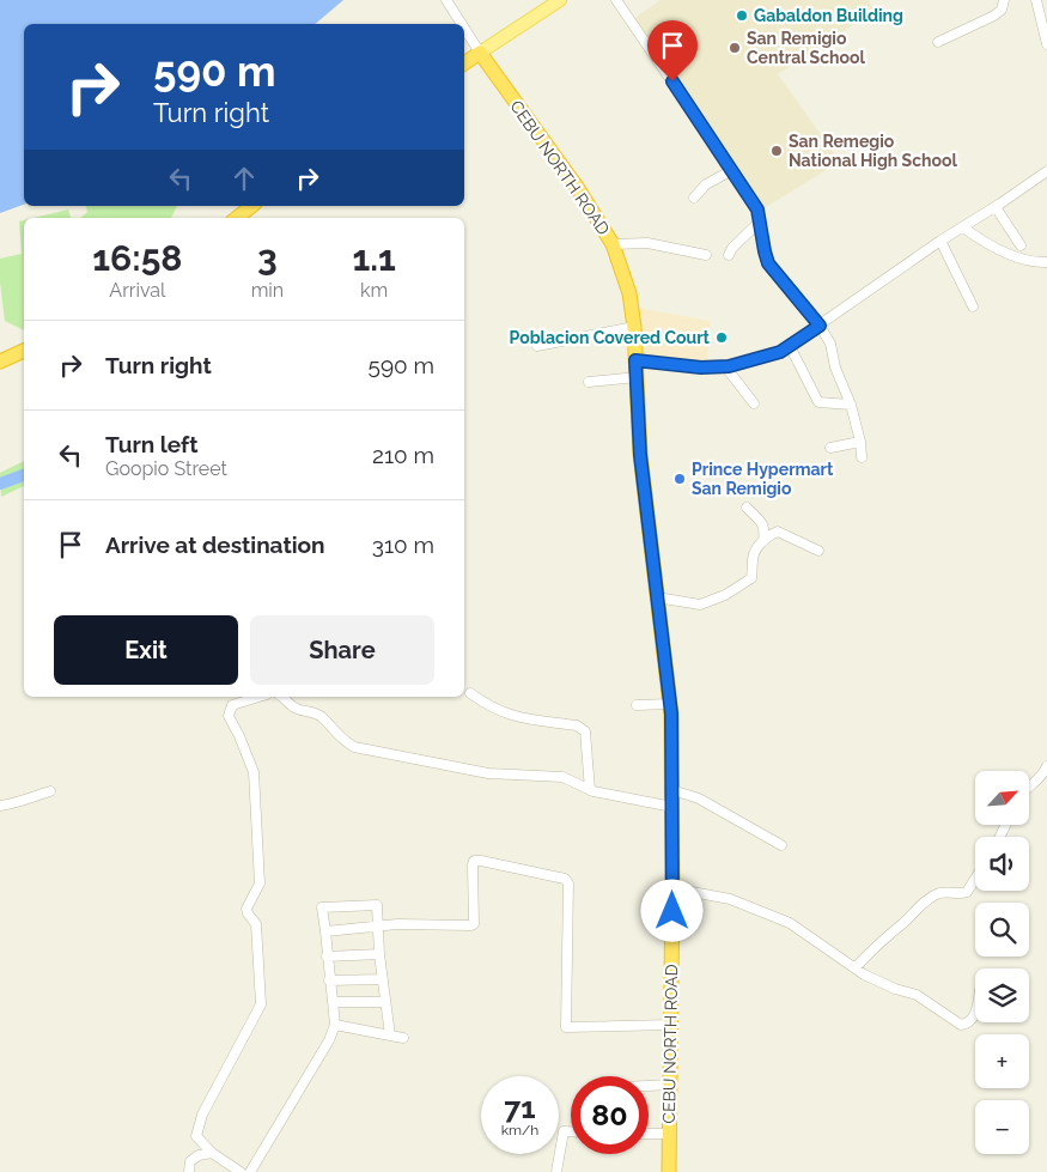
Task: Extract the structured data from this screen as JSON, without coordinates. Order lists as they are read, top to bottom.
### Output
{
  "streets": {
    "highway": ["CEBU NORTH ROAD"]
  },
  "places": [
    "Gabaldon Building",
    "San Remigio Central School",
    "San Remegio National High School",
    "Poblacion Covered Court",
    "Prince Hypermart San Remigio"
  ],
  "north": "top right",
  "page": {
    "turn": ["590 m", "Turn right"],
    "eta": [
      "16:58",
      "Arrival",
      "3",
      "min",
      "1.1",
      "km"
    ],
    "list": [
      {
        "name": "Turn right",
        "value": "590 m"
      },
      {
        "name": "Turn left",
        "note": "Goopio Street",
        "value": "210 m"
      },
      {
        "name": "Arrive at destination",
        "value": "310 m"
      }
    ],
    "buttons": ["Exit", "Share"],
    "map_buttons": ["+", "−"],
    "speed": "71 km/h",
    "limit": "80"
  }
}
